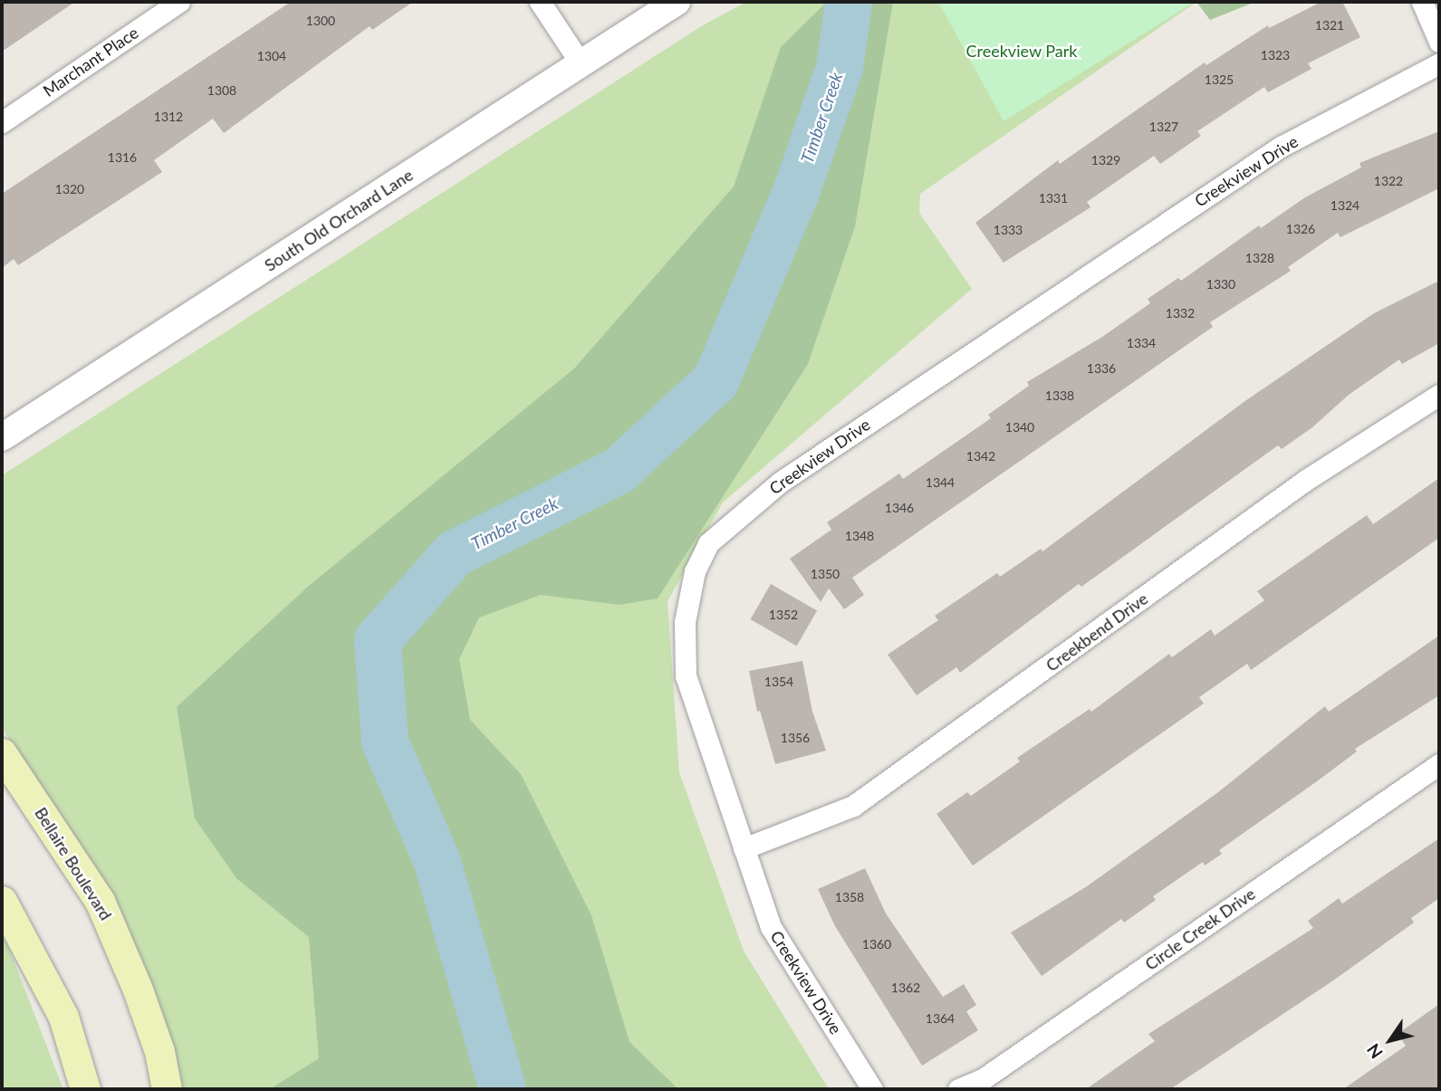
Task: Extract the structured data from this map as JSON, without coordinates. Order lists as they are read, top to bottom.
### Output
{
  "streets": {
    "main road": ["Bellaire Boulevard"],
    "street": [
      "Marchant Place",
      "Creekview Drive",
      "South Old Orchard Lane",
      "Creekbend Drive",
      "Circle Creek Drive"
    ]
  },
  "crossings": [
    ["Creekview Drive", "Creekbend Drive"]
  ],
  "water": ["Timber Creek"],
  "parks": ["Creekview Park"],
  "house_numbers": [
    "1300",
    "1321",
    "1323",
    "1304",
    "1325",
    "1308",
    "1312",
    "1327",
    "1316",
    "1329",
    "1322",
    "1320",
    "1331",
    "1324",
    "1326",
    "1333",
    "1328",
    "1330",
    "1332",
    "1334",
    "1336",
    "1338",
    "1340",
    "1342",
    "1344",
    "1346",
    "1348",
    "1350",
    "1352",
    "1354",
    "1356",
    "1358",
    "1360",
    "1362",
    "1364"
  ],
  "north": "bottom left"
}
